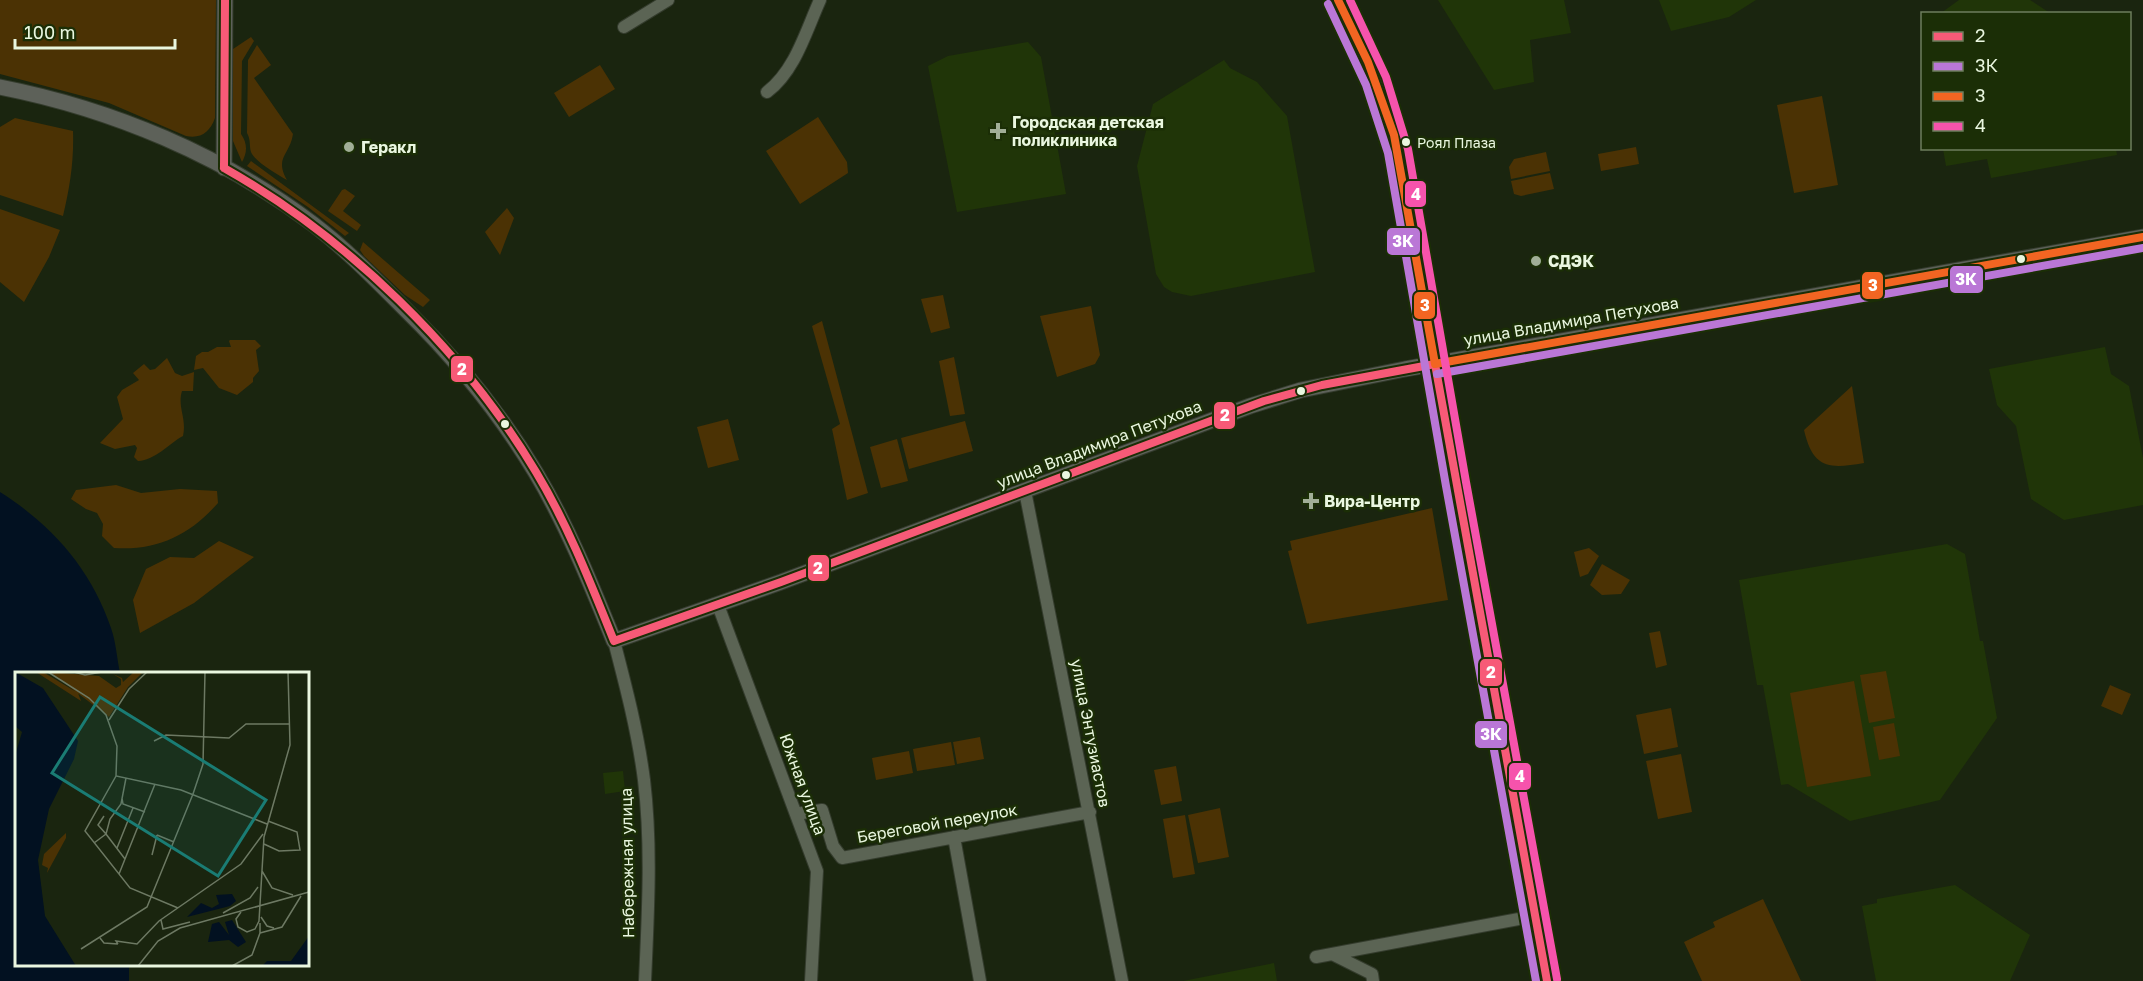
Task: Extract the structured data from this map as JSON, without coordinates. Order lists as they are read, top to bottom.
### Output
{
  "streets": {
    "main road": ["улица Владимира Петухова", "Набережная улица"],
    "street": ["улица Энтузиастов", "Южная улица", "Береговой переулок"]
  },
  "crossings": [
    ["улица Владимира Петухова", "улица Энтузиастов"],
    ["улица Владимира Петухова", "Южная улица"],
    ["улица Владимира Петухова", "Набережная улица"],
    ["улица Энтузиастов", "Береговой переулок"],
    ["Южная улица", "Береговой переулок"]
  ],
  "places": {
    "health": ["Городская детская поликлиника", "Вира-Центр"],
    "other": ["Роял Плаза", "Геракл", "СДЭК"]
  },
  "lines": [
    "transit line 2",
    "transit line 3",
    "transit line 4",
    "transit line 3К"
  ],
  "legend": [
    "2",
    "3К",
    "3",
    "4"
  ],
  "scale_bar": "100 m"
}
